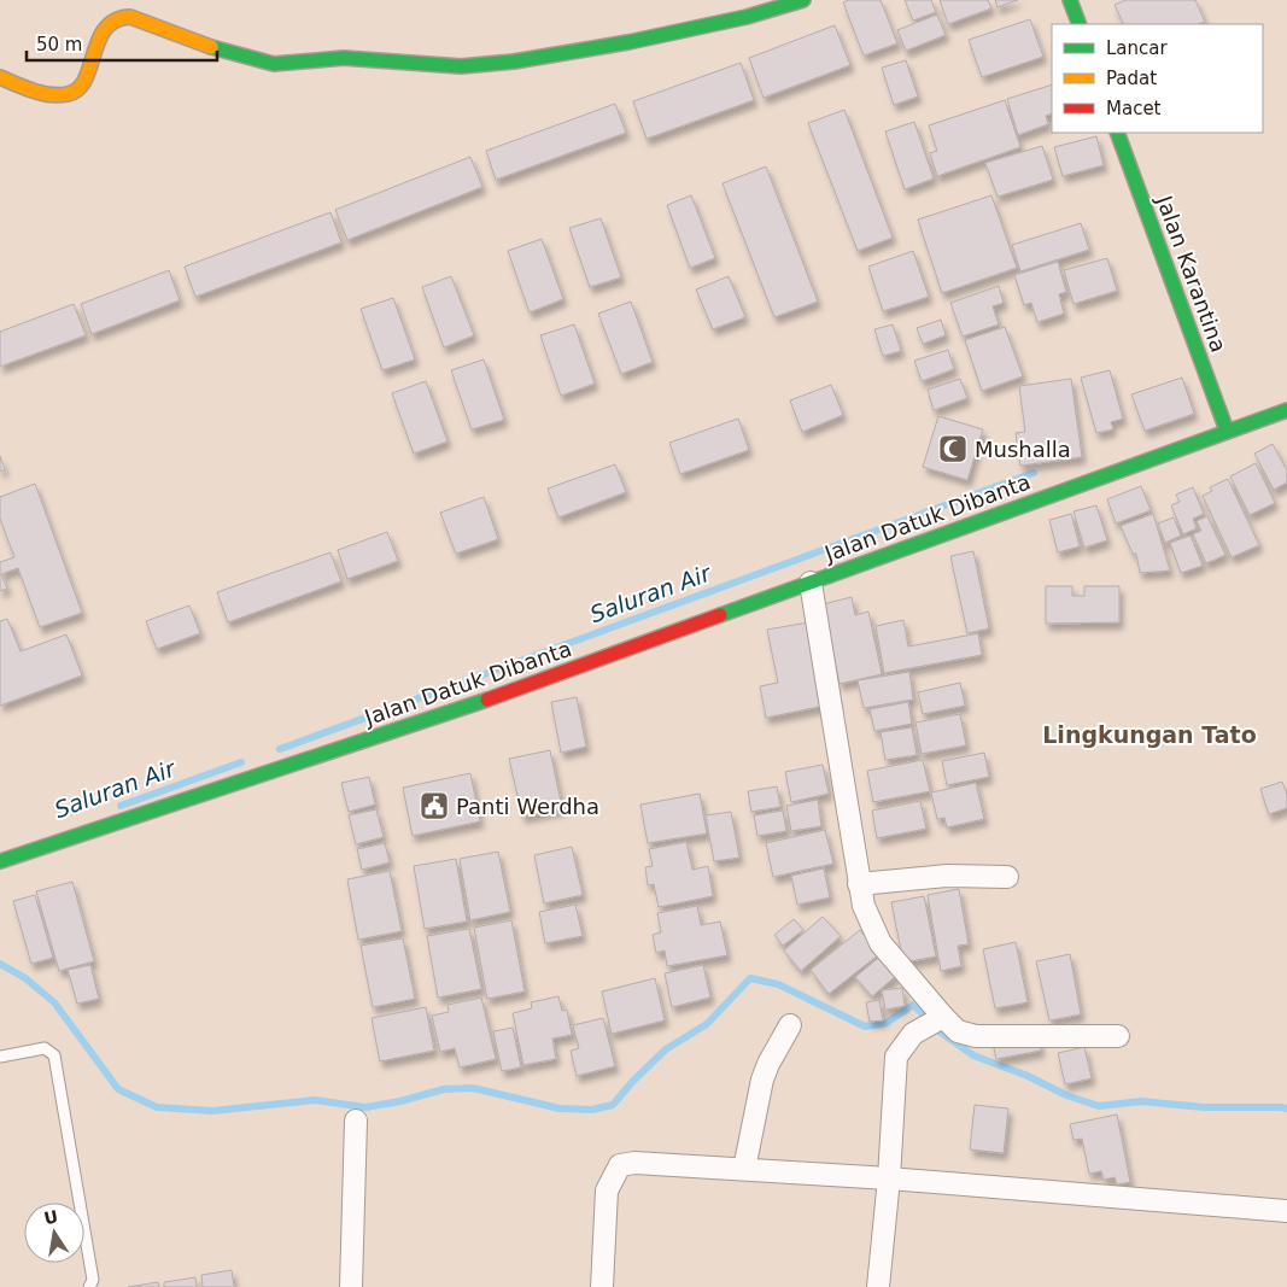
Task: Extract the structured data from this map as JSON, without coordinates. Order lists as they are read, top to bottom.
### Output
{
  "streets": {
    "main road": ["Jalan Karantina", "Jalan Datuk Dibanta"]
  },
  "crossings": [
    ["Jalan Karantina", "Jalan Datuk Dibanta"]
  ],
  "districts": ["Lingkungan Tato"],
  "water": ["Saluran Air"],
  "places": {
    "mosque": ["Mushalla"],
    "public building": ["Panti Werdha"]
  },
  "legend": ["Lancar", "Padat", "Macet"],
  "scale_bar": "50 m",
  "north": "top"
}
